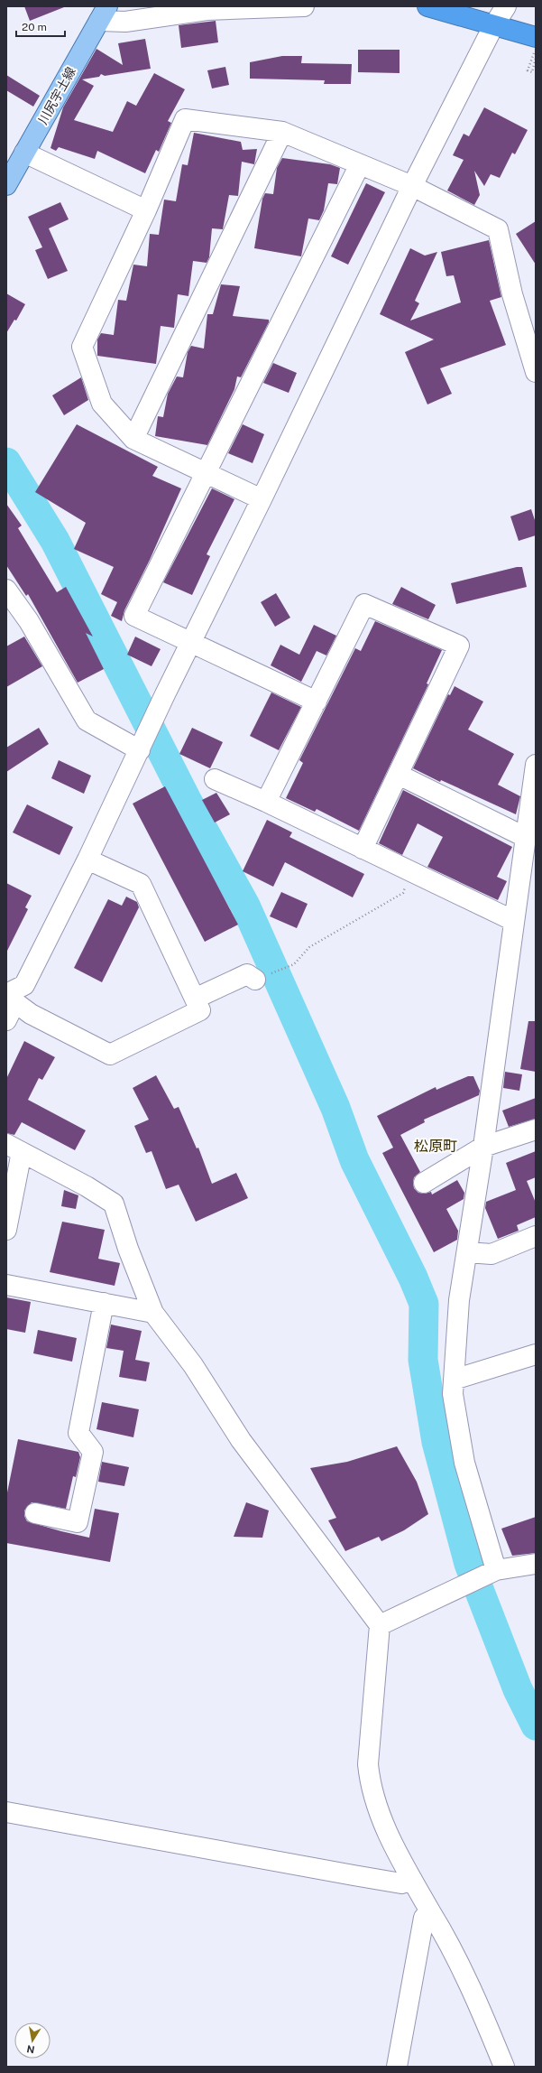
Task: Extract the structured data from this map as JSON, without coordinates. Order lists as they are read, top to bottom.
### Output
{
  "streets": {
    "main road": ["川尻宇土線"]
  },
  "districts": ["松原町"],
  "scale_bar": "20 m",
  "north": "bottom"
}
